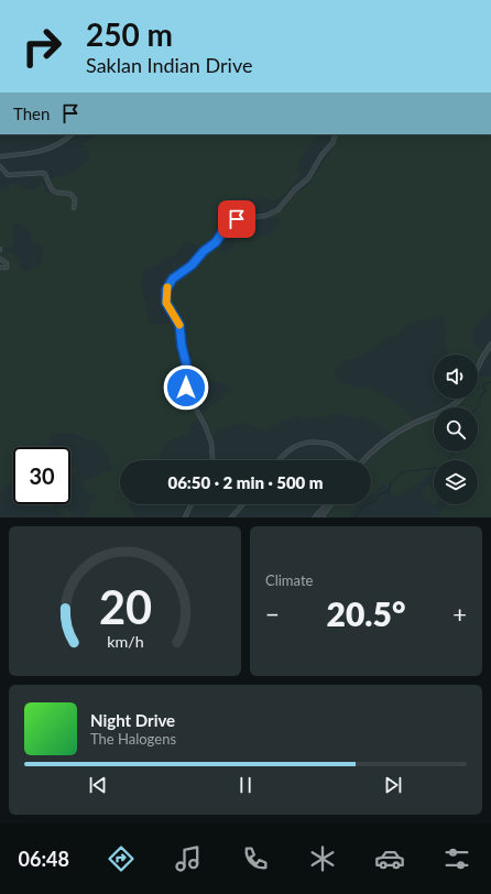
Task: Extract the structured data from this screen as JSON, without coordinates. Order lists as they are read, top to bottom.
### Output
{
  "page": {
    "turn": ["250 m", "Saklan Indian Drive"],
    "then": "Then",
    "limit": "30",
    "trip": "06:50 · 2 min · 500 m",
    "tile": "Climate",
    "heat": ["−", "20.5°", "+"],
    "song": ["Night Drive", "The Halogens"],
    "tabs": "06:48",
    "gauge": ["20", "km/h"]
  }
}
